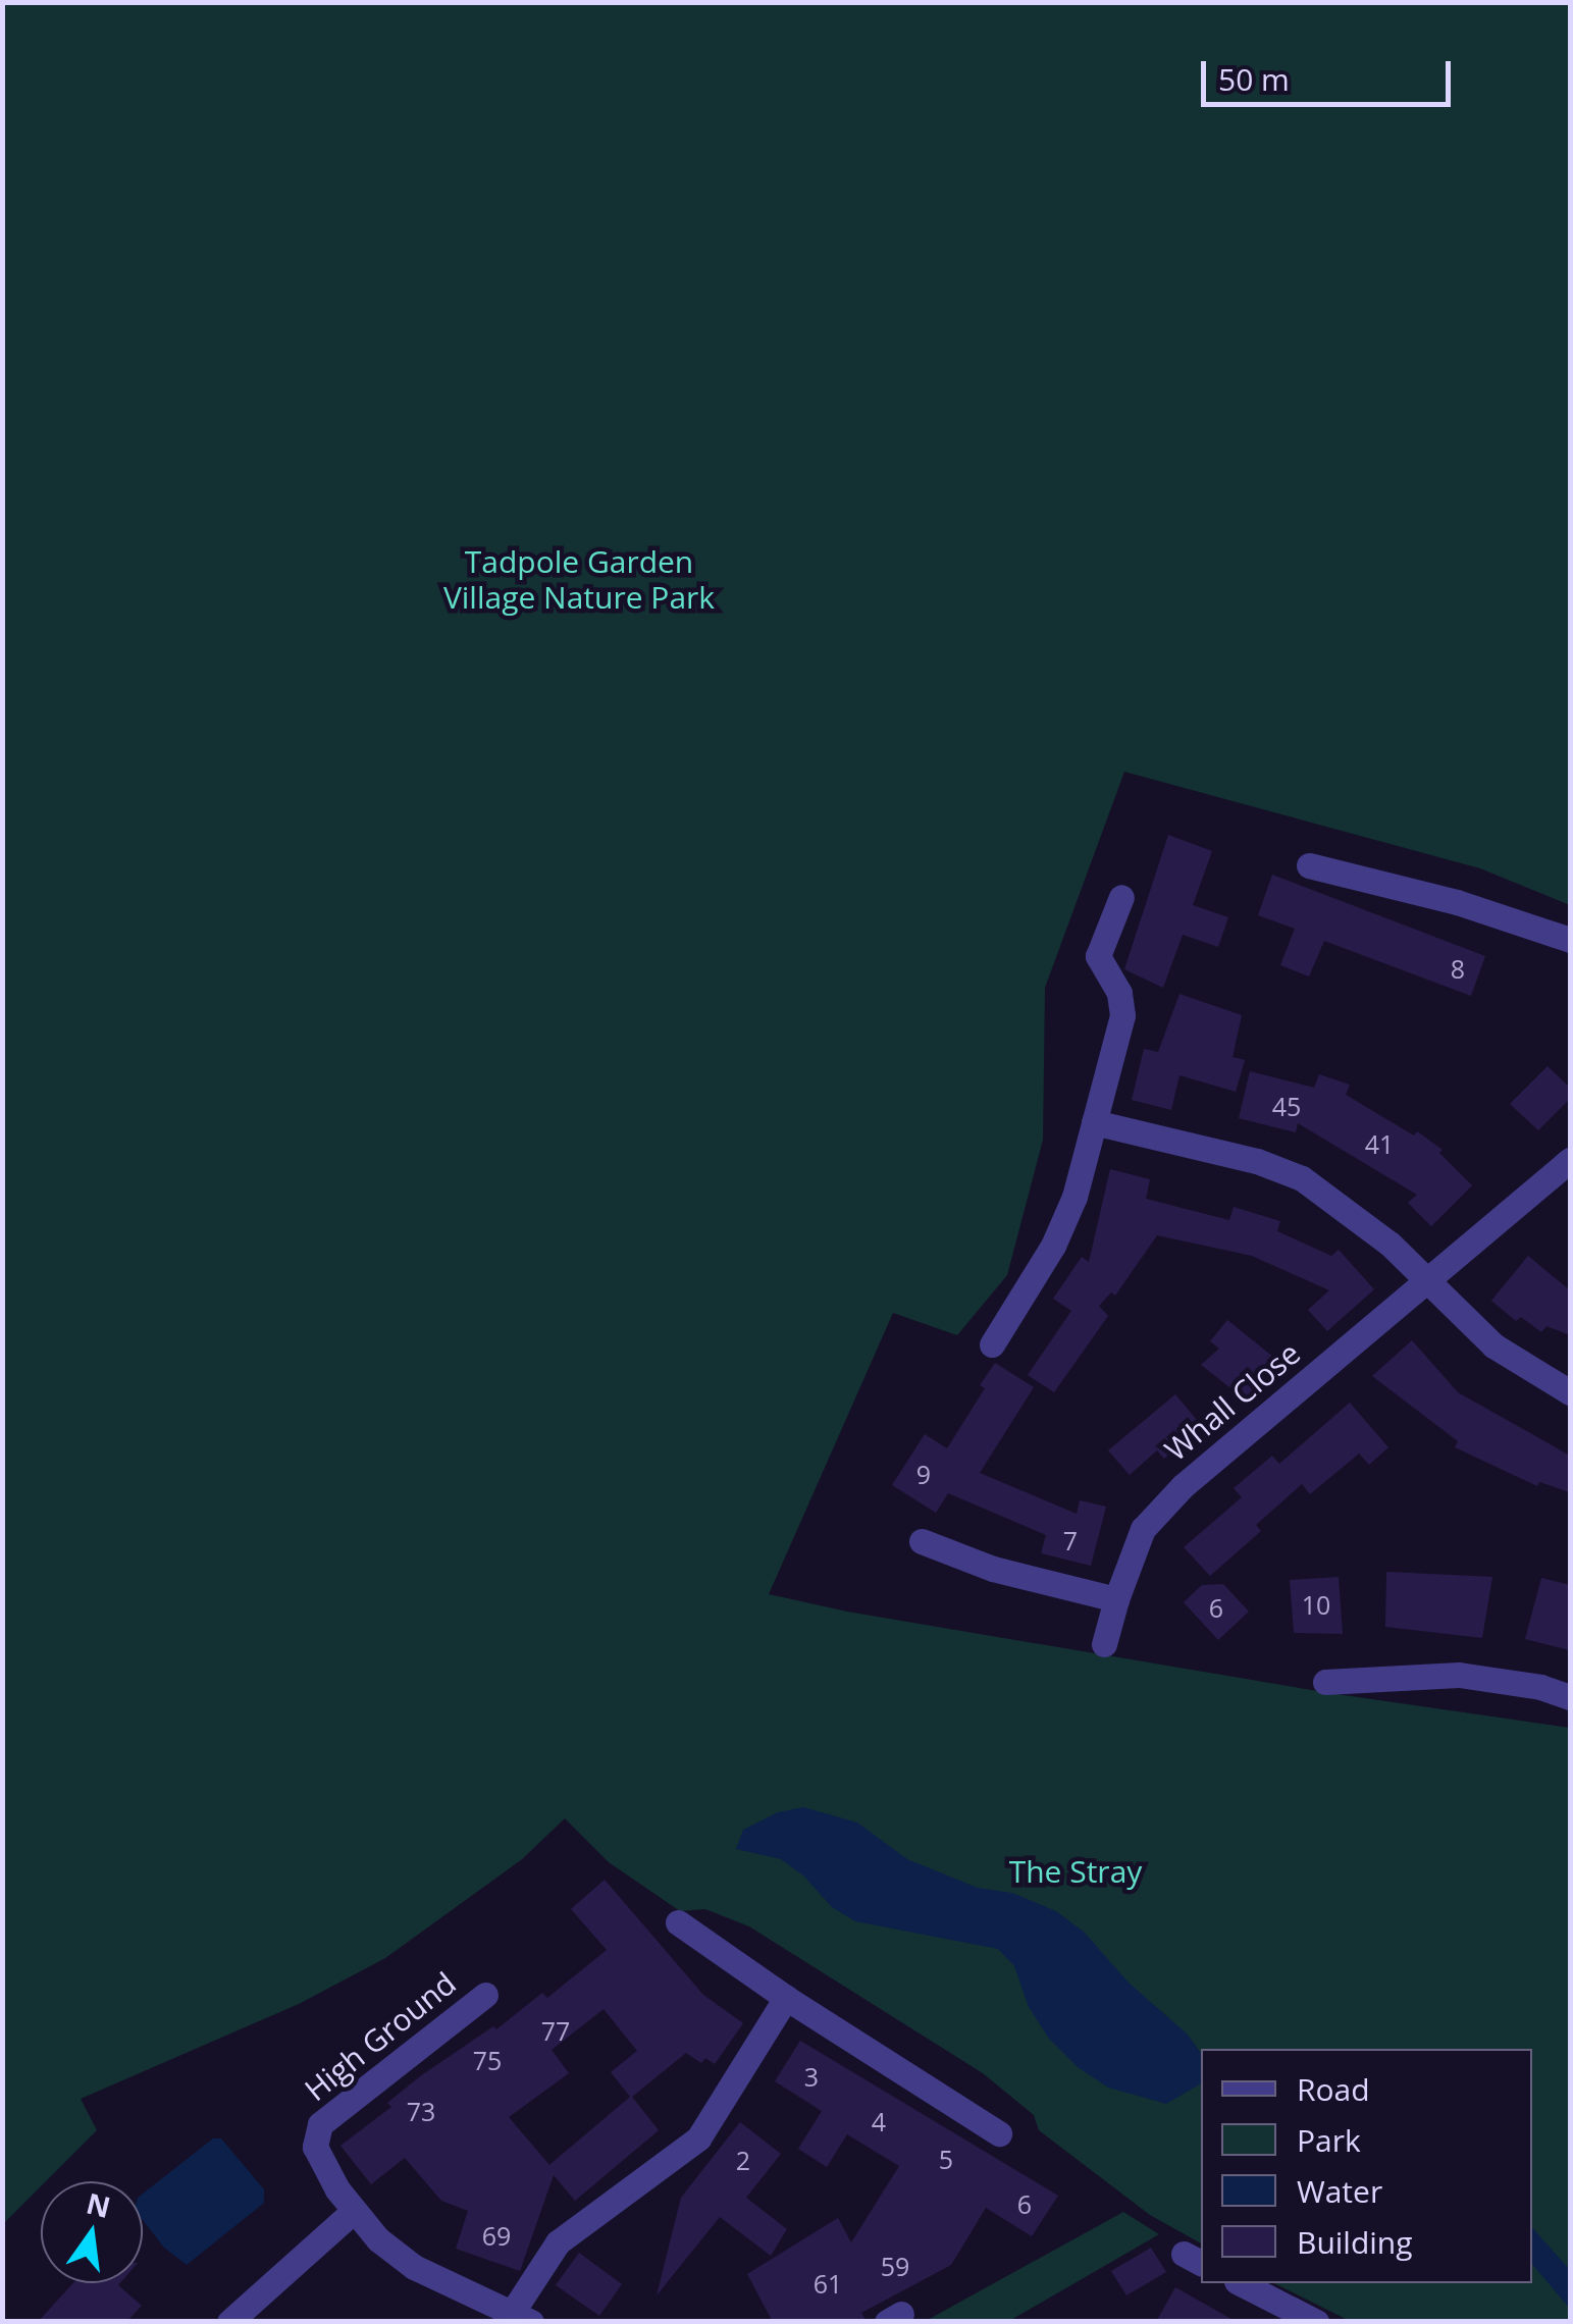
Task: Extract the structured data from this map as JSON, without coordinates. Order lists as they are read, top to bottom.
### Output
{
  "streets": {
    "street": ["Whall Close", "High Ground"]
  },
  "parks": ["Tadpole Garden Village Nature Park", "The Stray"],
  "house_numbers": [
    "8",
    "45",
    "41",
    "9",
    "7",
    "10",
    "6",
    "77",
    "75",
    "3",
    "73",
    "4",
    "5",
    "2",
    "6",
    "69",
    "59",
    "61"
  ],
  "legend": [
    "Road",
    "Park",
    "Water",
    "Building"
  ],
  "scale_bar": "50 m",
  "north": "top"
}
